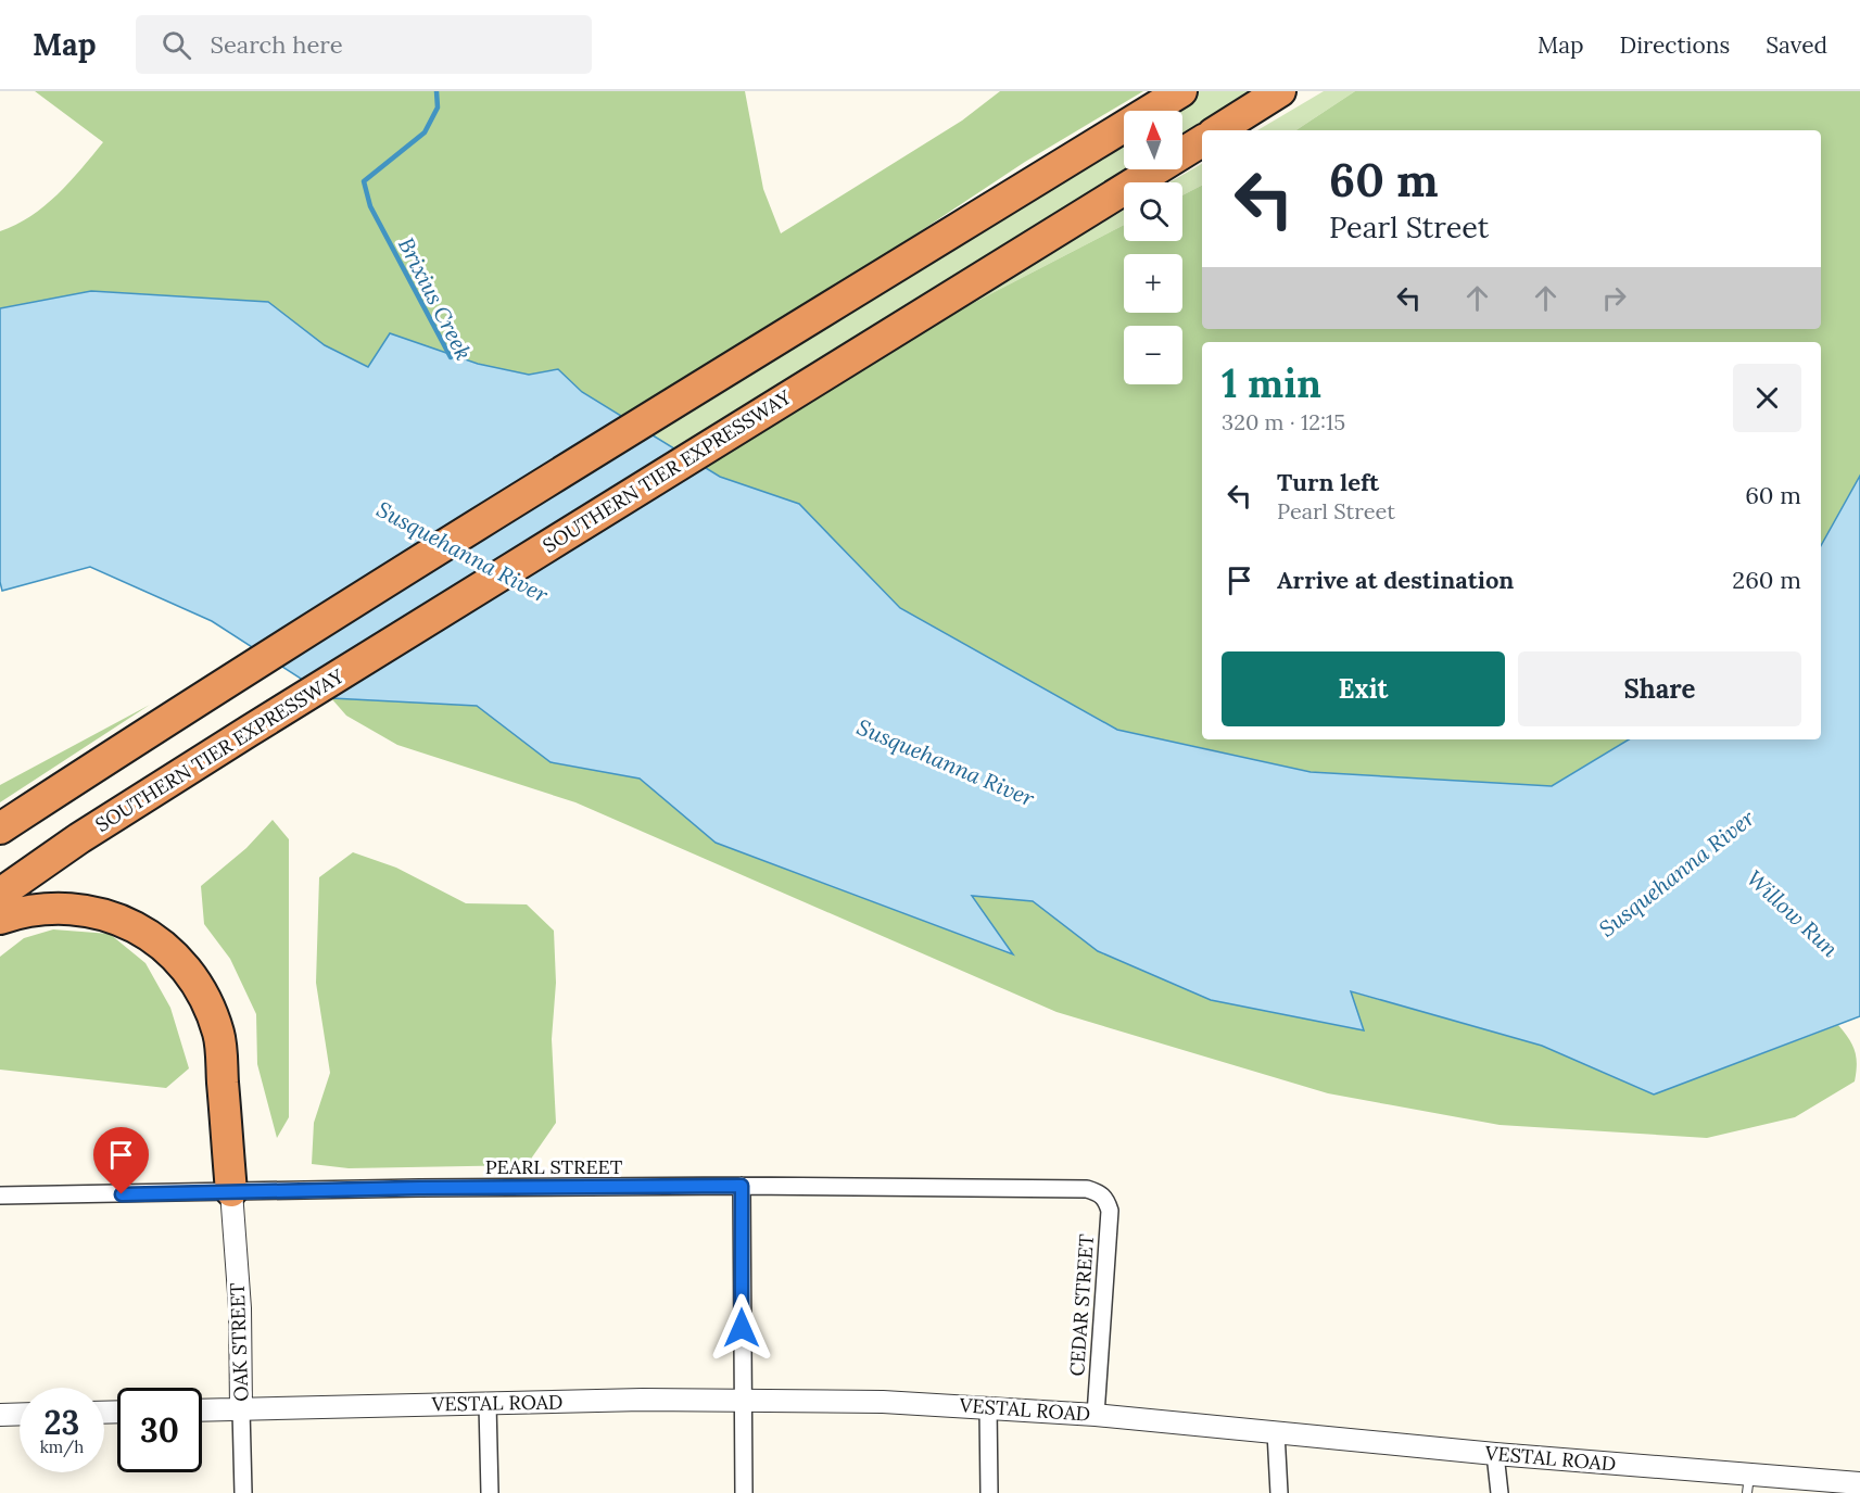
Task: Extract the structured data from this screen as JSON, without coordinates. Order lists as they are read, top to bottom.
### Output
{
  "streets": {
    "highway": ["SOUTHERN TIER EXPRESSWAY"],
    "street": [
      "PEARL STREET",
      "CEDAR STREET",
      "OAK STREET",
      "VESTAL ROAD"
    ]
  },
  "crossings": [
    ["PEARL STREET", "CEDAR STREET"],
    ["PEARL STREET", "OAK STREET"],
    ["CEDAR STREET", "VESTAL ROAD"],
    ["OAK STREET", "VESTAL ROAD"]
  ],
  "water": ["Brixius Creek", "Susquehanna River", "Willow Run"],
  "north": "top",
  "page": {
    "header": "Map",
    "search": "Search here",
    "nav": ["Map", "Directions", "Saved"],
    "map_buttons": ["+", "−"],
    "turn": ["60 m", "Pearl Street"],
    "heading": ["1 min", "320 m · 12:15"],
    "list": [
      {
        "name": "Turn left",
        "note": "Pearl Street",
        "value": "60 m"
      },
      {
        "name": "Arrive at destination",
        "value": "260 m"
      }
    ],
    "buttons": ["Exit", "Share"],
    "speed": "23 km/h",
    "limit": "30"
  }
}
